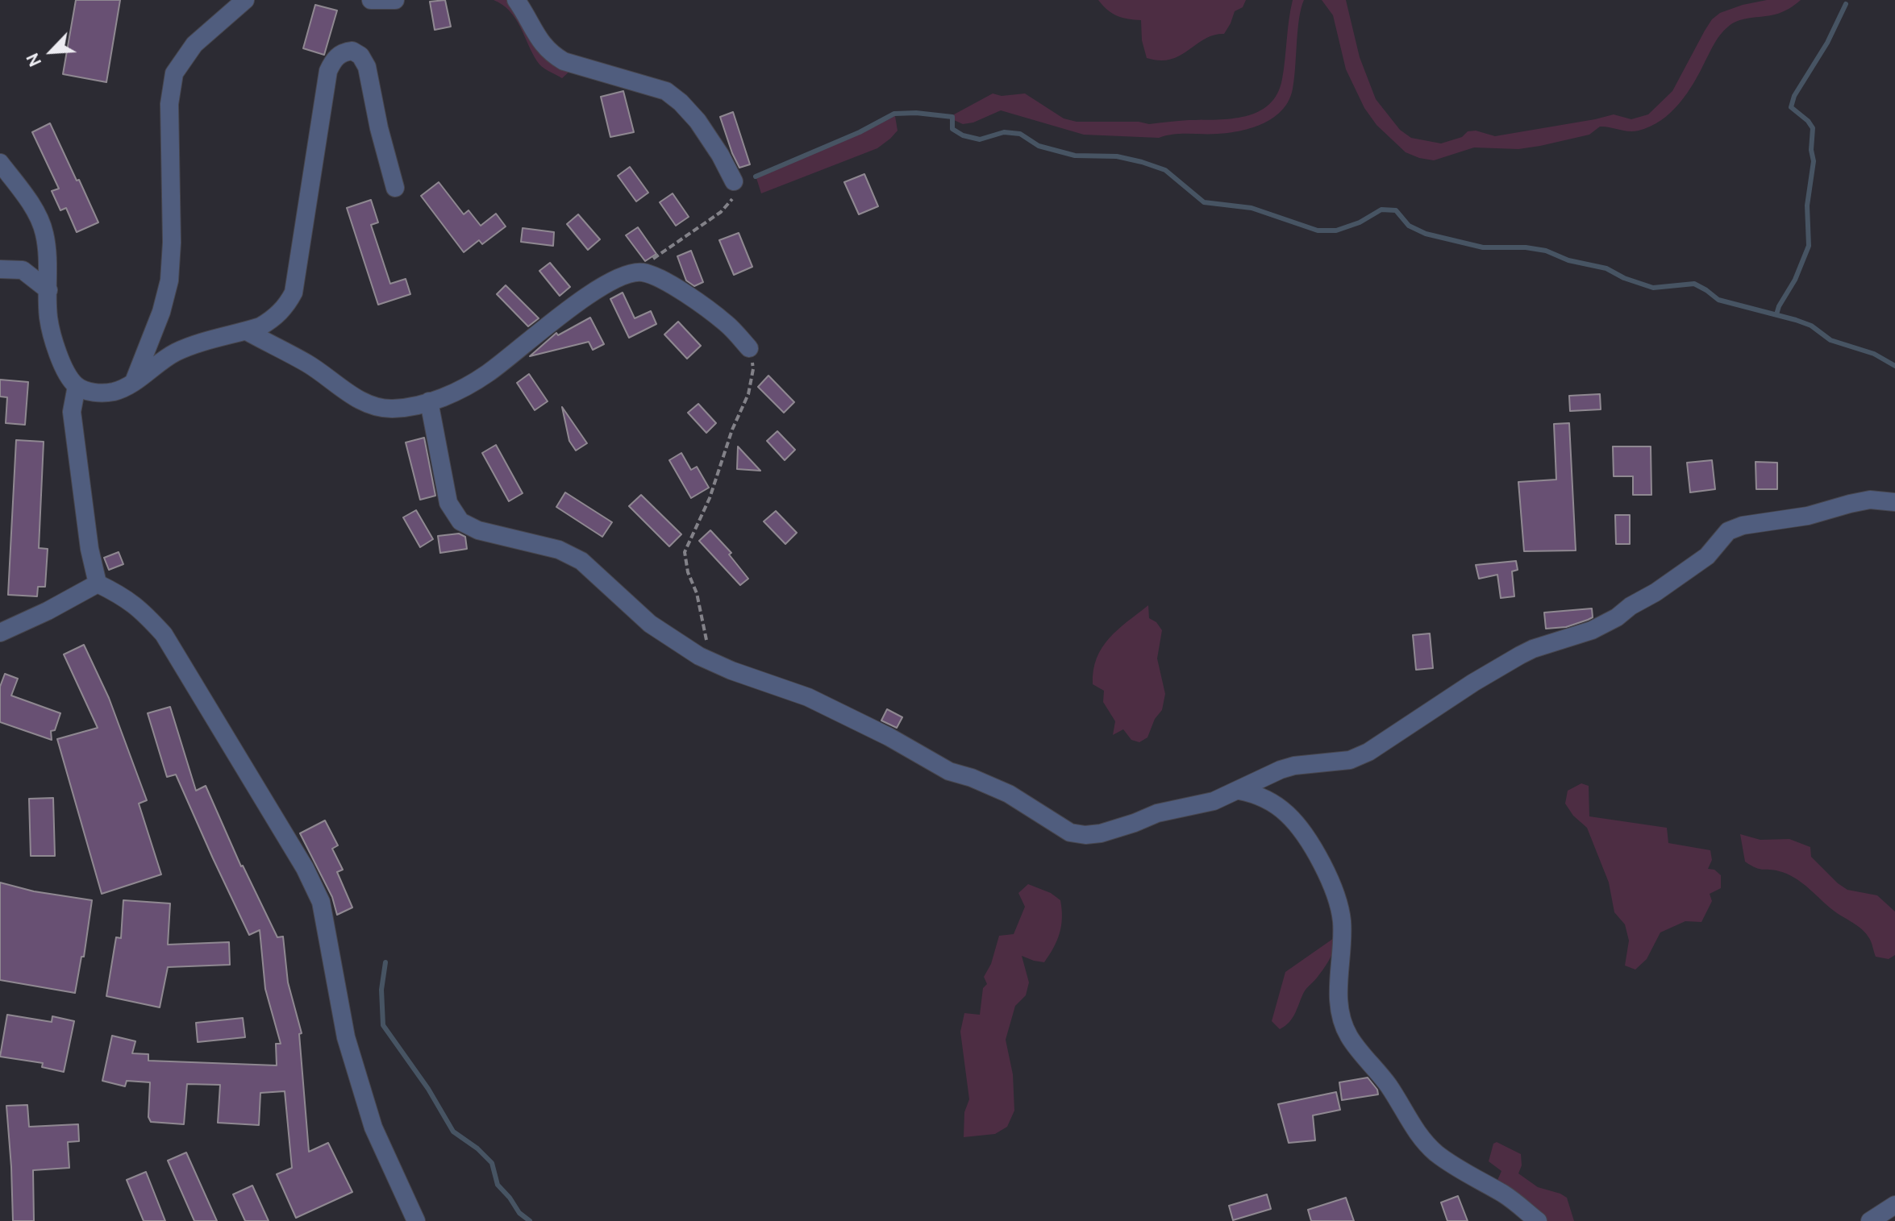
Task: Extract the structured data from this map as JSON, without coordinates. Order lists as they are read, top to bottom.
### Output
{
  "north": "bottom left"
}
